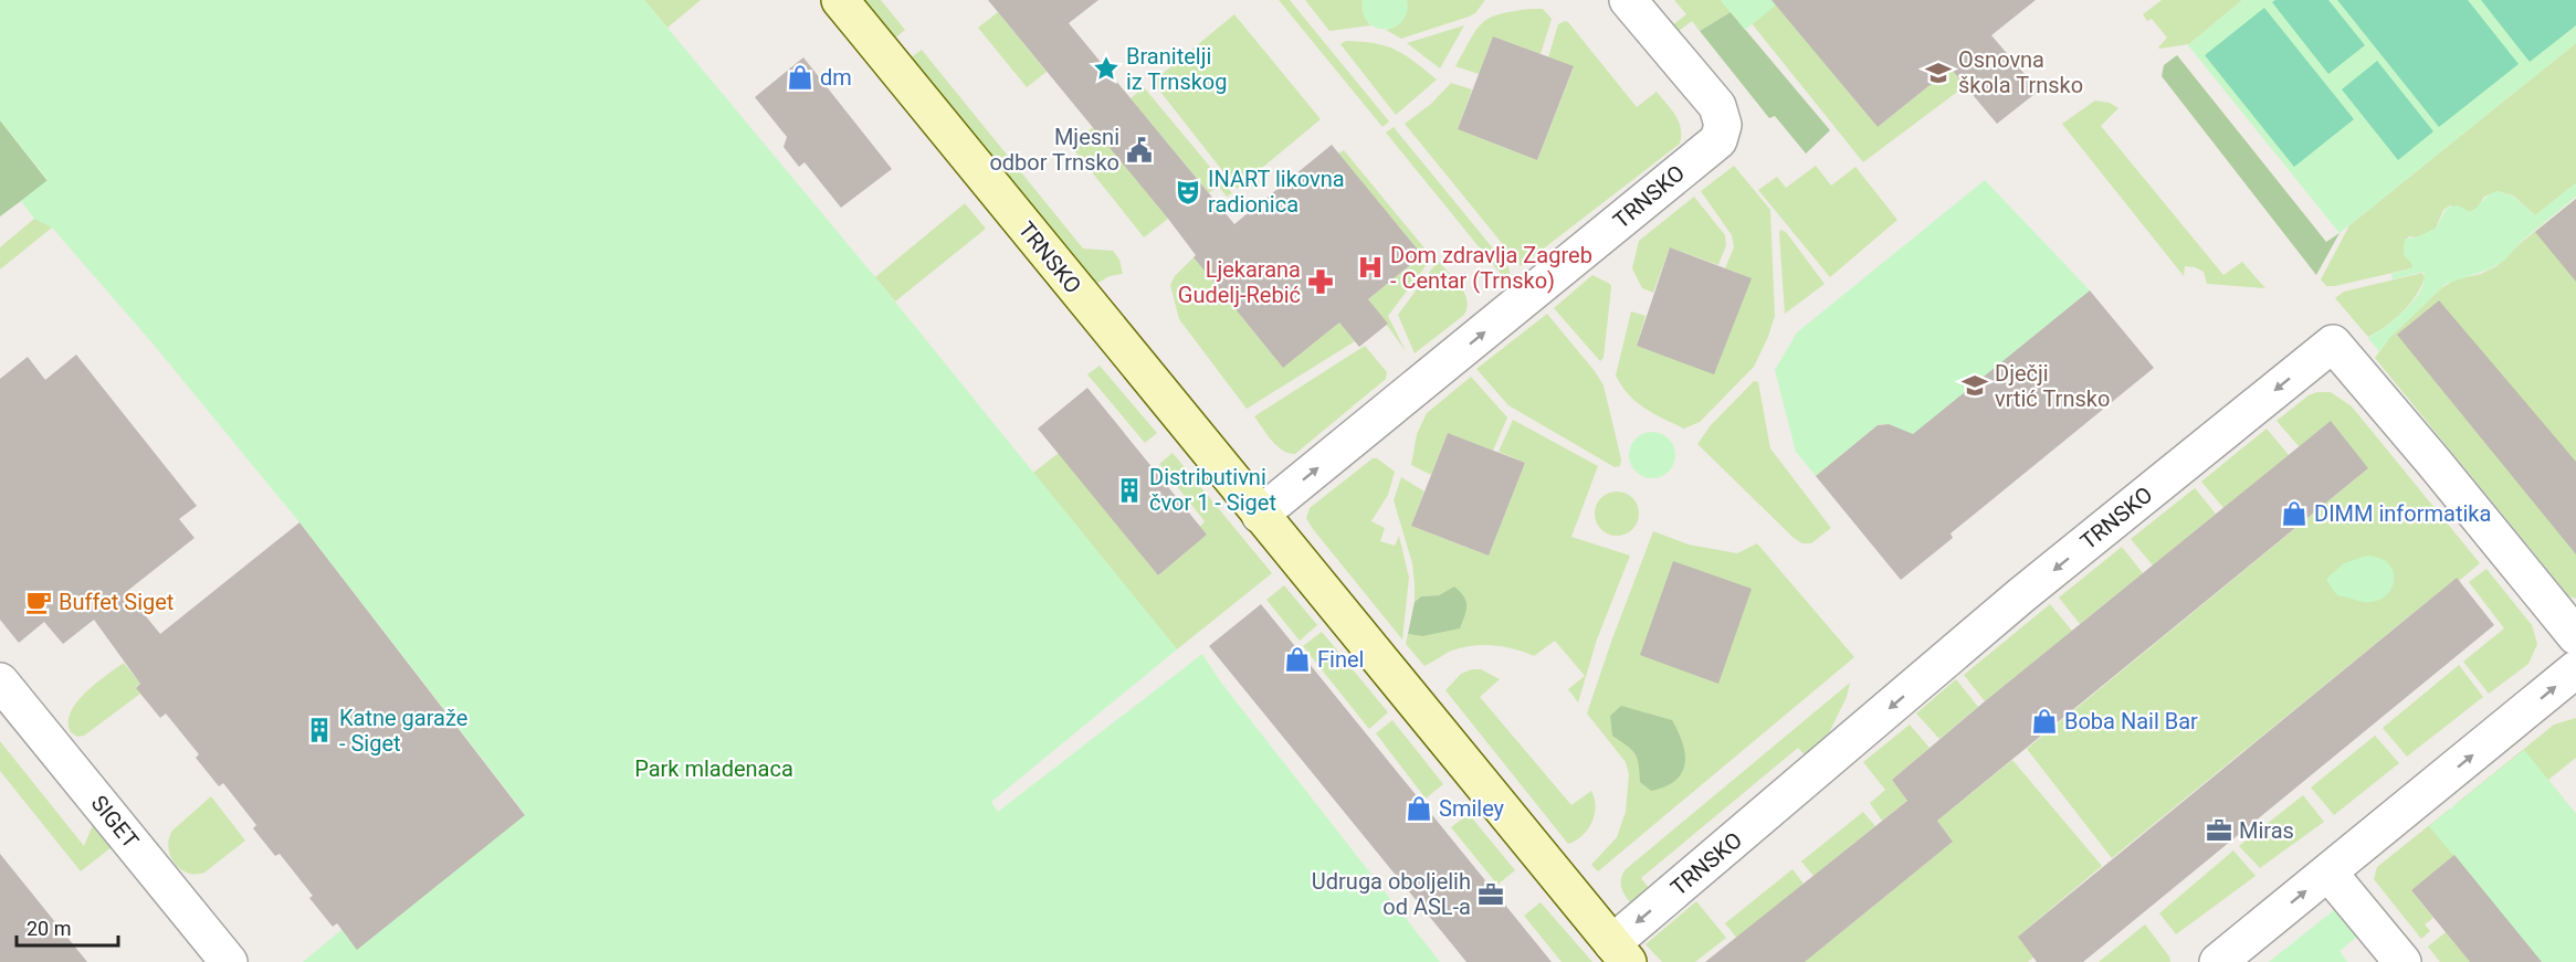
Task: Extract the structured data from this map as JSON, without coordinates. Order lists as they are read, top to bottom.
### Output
{
  "streets": {
    "street": ["TRNSKO", "SIGET"]
  },
  "parks": ["Park mladenaca"],
  "places": {
    "place": ["Branitelji iz Trnskog"],
    "school or university": ["Osnovna škola Trnsko", "Dječji vrtić Trnsko"],
    "shop": [
      "dm",
      "DIMM informatika",
      "Finel",
      "Boba Nail Bar",
      "Smiley"
    ],
    "public building": ["Mjesni odbor Trnsko"],
    "theatre": ["INART likovna radionica"],
    "hospital": ["Dom zdravlja Zagreb - Centar (Trnsko)"],
    "pharmacy": ["Ljekarana Gudelj-Rebić"],
    "building": ["Distributivni čvor 1 - Siget", "Katne garaže - Siget"],
    "cafe": ["Buffet Siget"],
    "office": ["Miras", "Udruga oboljelih od ASL-a"]
  },
  "scale_bar": "20 m"
}
